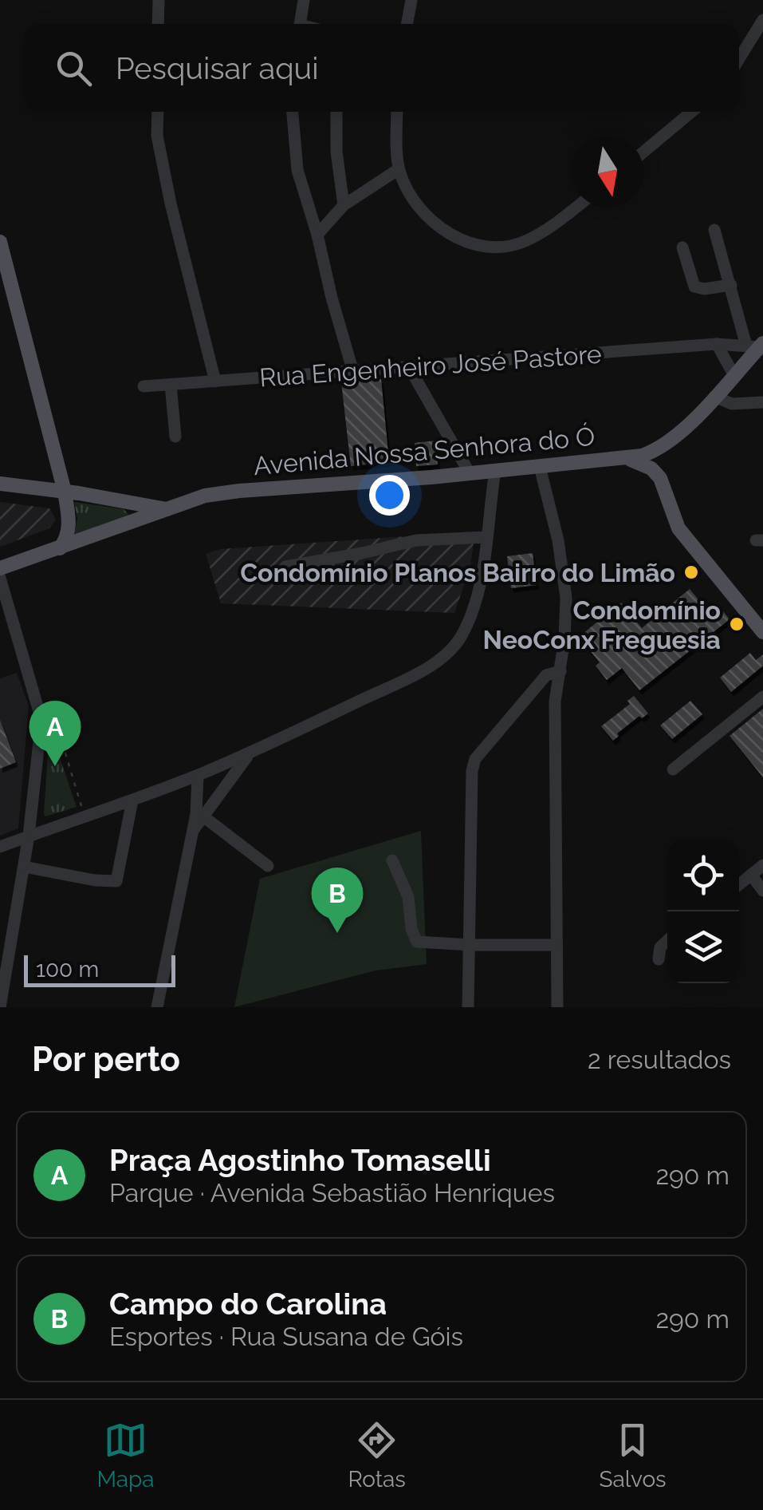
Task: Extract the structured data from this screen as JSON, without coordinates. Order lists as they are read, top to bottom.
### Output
{
  "streets": {
    "main road": ["Avenida Nossa Senhora do Ó"],
    "street": ["Rua Engenheiro José Pastore"]
  },
  "crossings": [
    ["Rua Engenheiro José Pastore", "Avenida Nossa Senhora do Ó"]
  ],
  "places": ["Condomínio Planos Bairro do Limão", "Condomínio NeoConx Freguesia"],
  "scale_bar": "100 m",
  "north": "bottom",
  "page": {
    "search": "Pesquisar aqui",
    "pins": ["A", "B"],
    "scale": "100 m",
    "heading": ["Por perto", "2 resultados"],
    "list": [
      {
        "mark": "A",
        "name": "Praça Agostinho Tomaselli",
        "note": "Parque · Avenida Sebastião Henriques",
        "value": "290 m"
      },
      {
        "mark": "B",
        "name": "Campo do Carolina",
        "note": "Esportes · Rua Susana de Góis",
        "value": "290 m"
      }
    ],
    "nav": ["Mapa", "Rotas", "Salvos"]
  }
}
